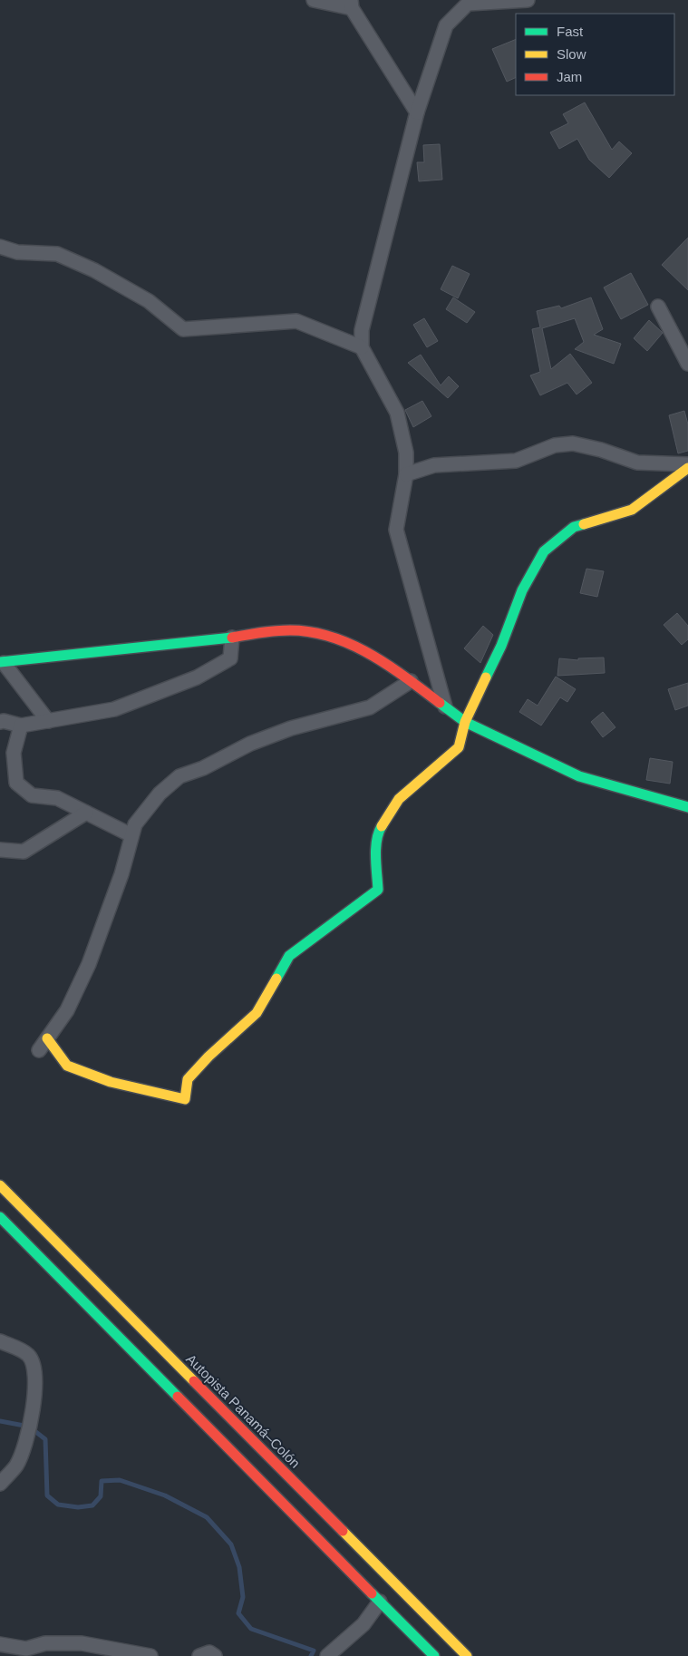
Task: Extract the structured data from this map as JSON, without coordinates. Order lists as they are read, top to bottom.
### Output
{
  "streets": {
    "main road": ["Autopista Panamá–Colón"]
  },
  "legend": ["Fast", "Slow", "Jam"]
}
